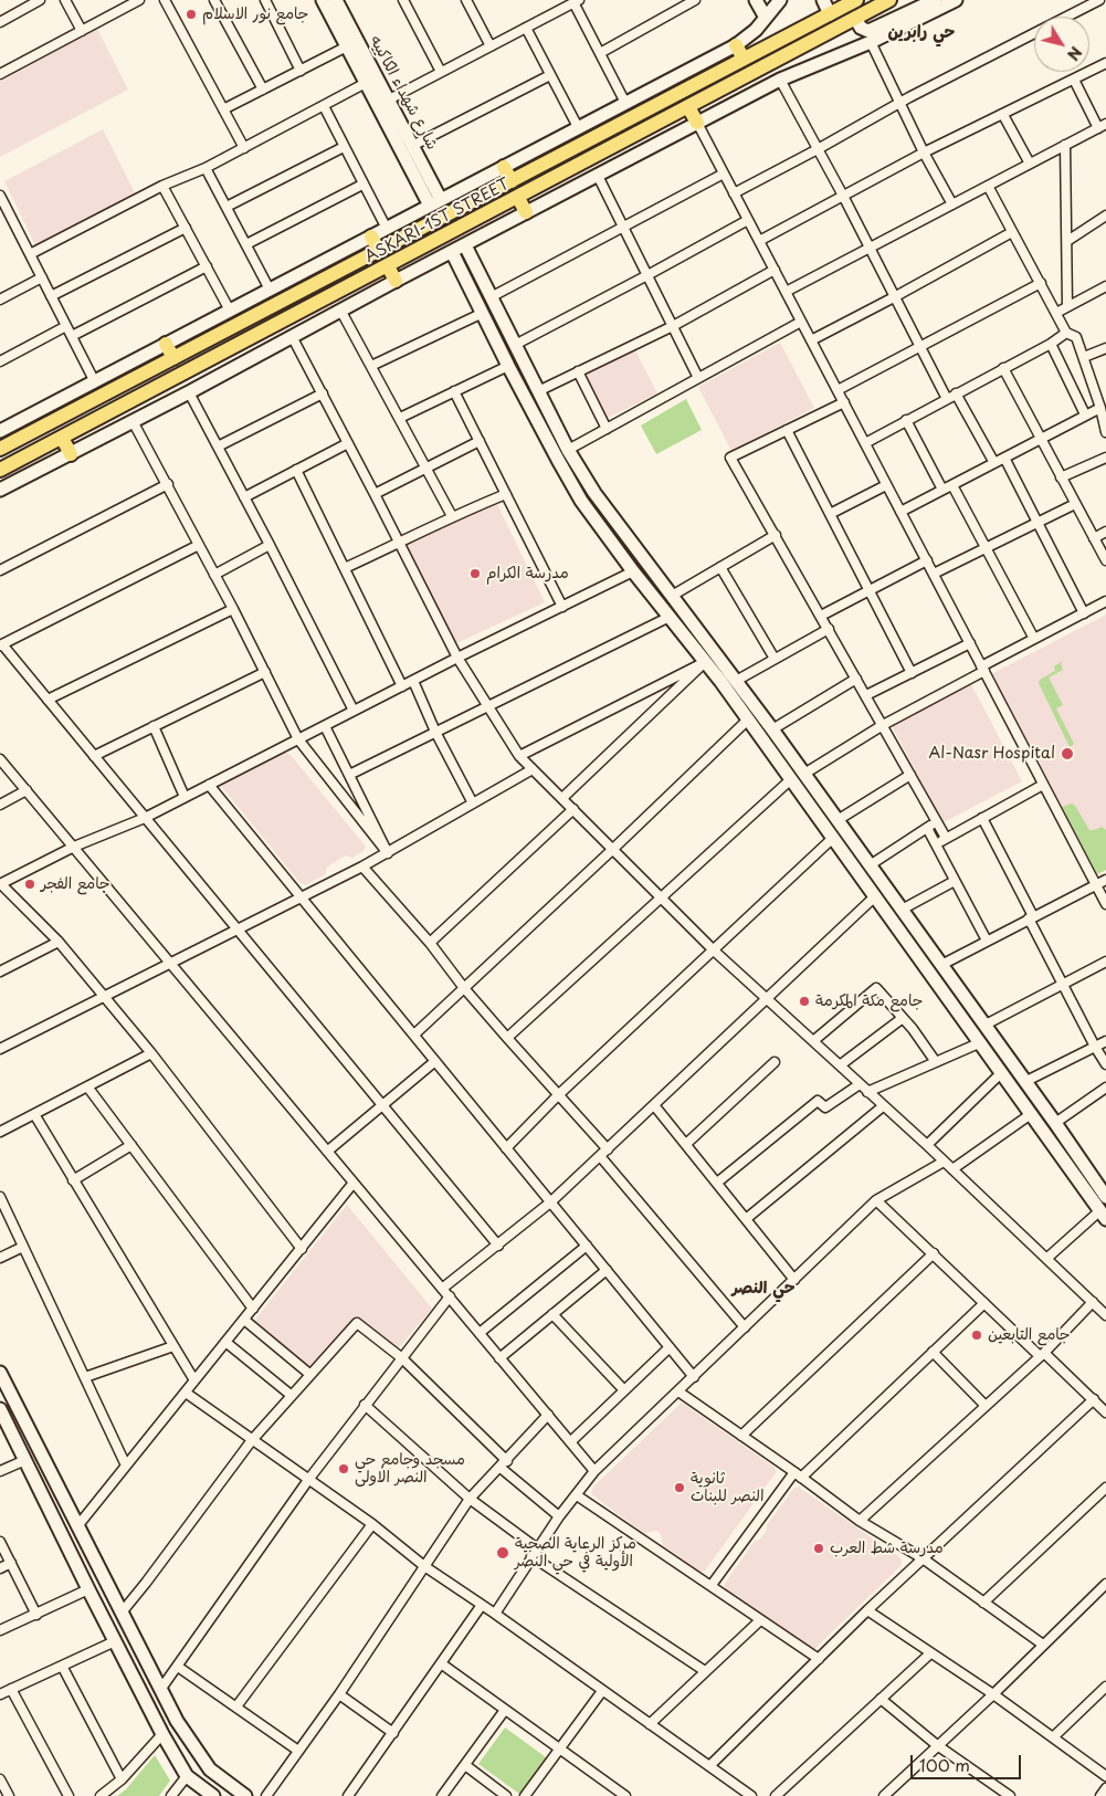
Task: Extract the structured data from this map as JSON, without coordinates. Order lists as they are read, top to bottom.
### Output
{
  "streets": {
    "main road": ["ASKARI-1ST STREET"],
    "street": ["شارع شهداء الكاكييه"]
  },
  "districts": ["حي رابرين", "حي النصر"],
  "places": [
    "جامع نور الاسلام",
    "مدرسة الكرام",
    "Al-Nasr Hospital",
    "جامع الفجر",
    "جامع مكة المكرمة",
    "جامع التابعين",
    "مسجد وجامع حي النصر الاولى",
    "ثانوية النصر للبنات",
    "مدرسة شط العرب",
    "مركز الرعاية الصحية الأولية في حي النصر"
  ],
  "scale_bar": "100 m",
  "north": "bottom right"
}
